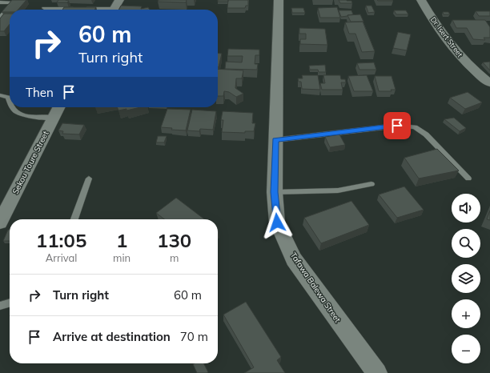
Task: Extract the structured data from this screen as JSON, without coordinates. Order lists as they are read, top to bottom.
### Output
{
  "streets": {
    "street": ["Dr. Isert Street", "Sekou Toure Street", "Tafawa Balewa Street"]
  },
  "page": {
    "turn": ["60 m", "Turn right"],
    "then": "Then",
    "map_buttons": ["+", "−"],
    "eta": [
      "11:05",
      "Arrival",
      "1",
      "min",
      "130",
      "m"
    ],
    "list": [
      {
        "name": "Turn right",
        "value": "60 m"
      },
      {
        "name": "Arrive at destination",
        "value": "70 m"
      }
    ]
  }
}
